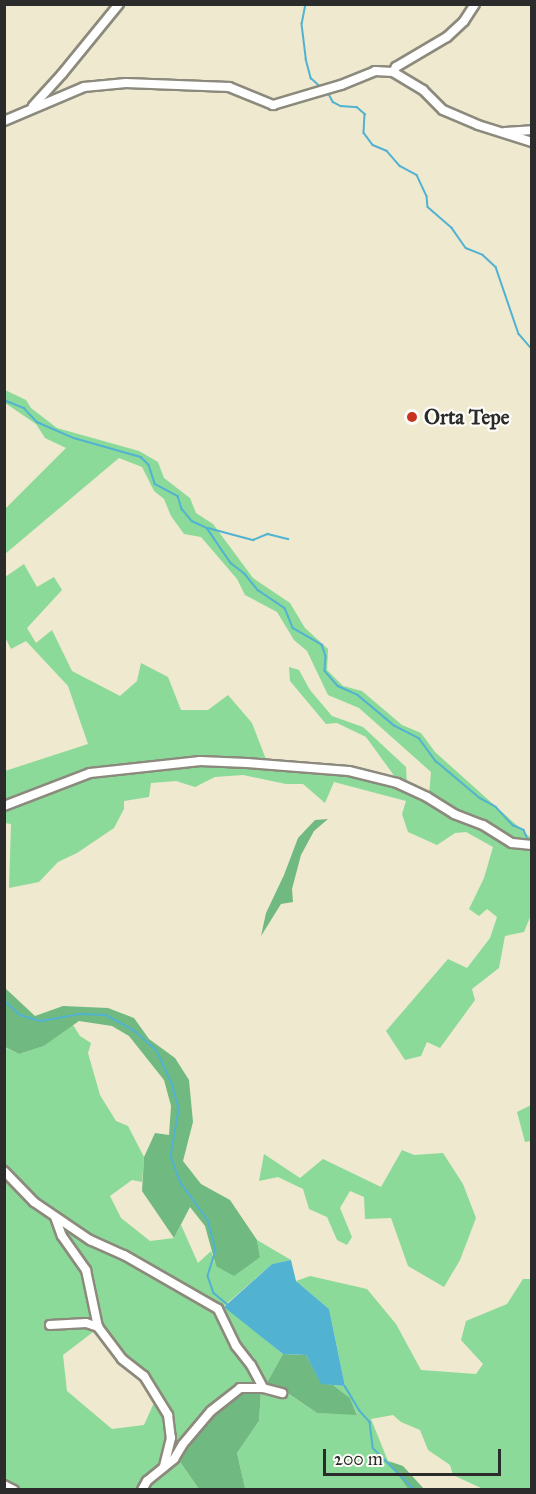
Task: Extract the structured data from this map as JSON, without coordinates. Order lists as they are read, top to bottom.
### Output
{
  "places": ["Orta Tepe"],
  "scale_bar": "200 m"
}
